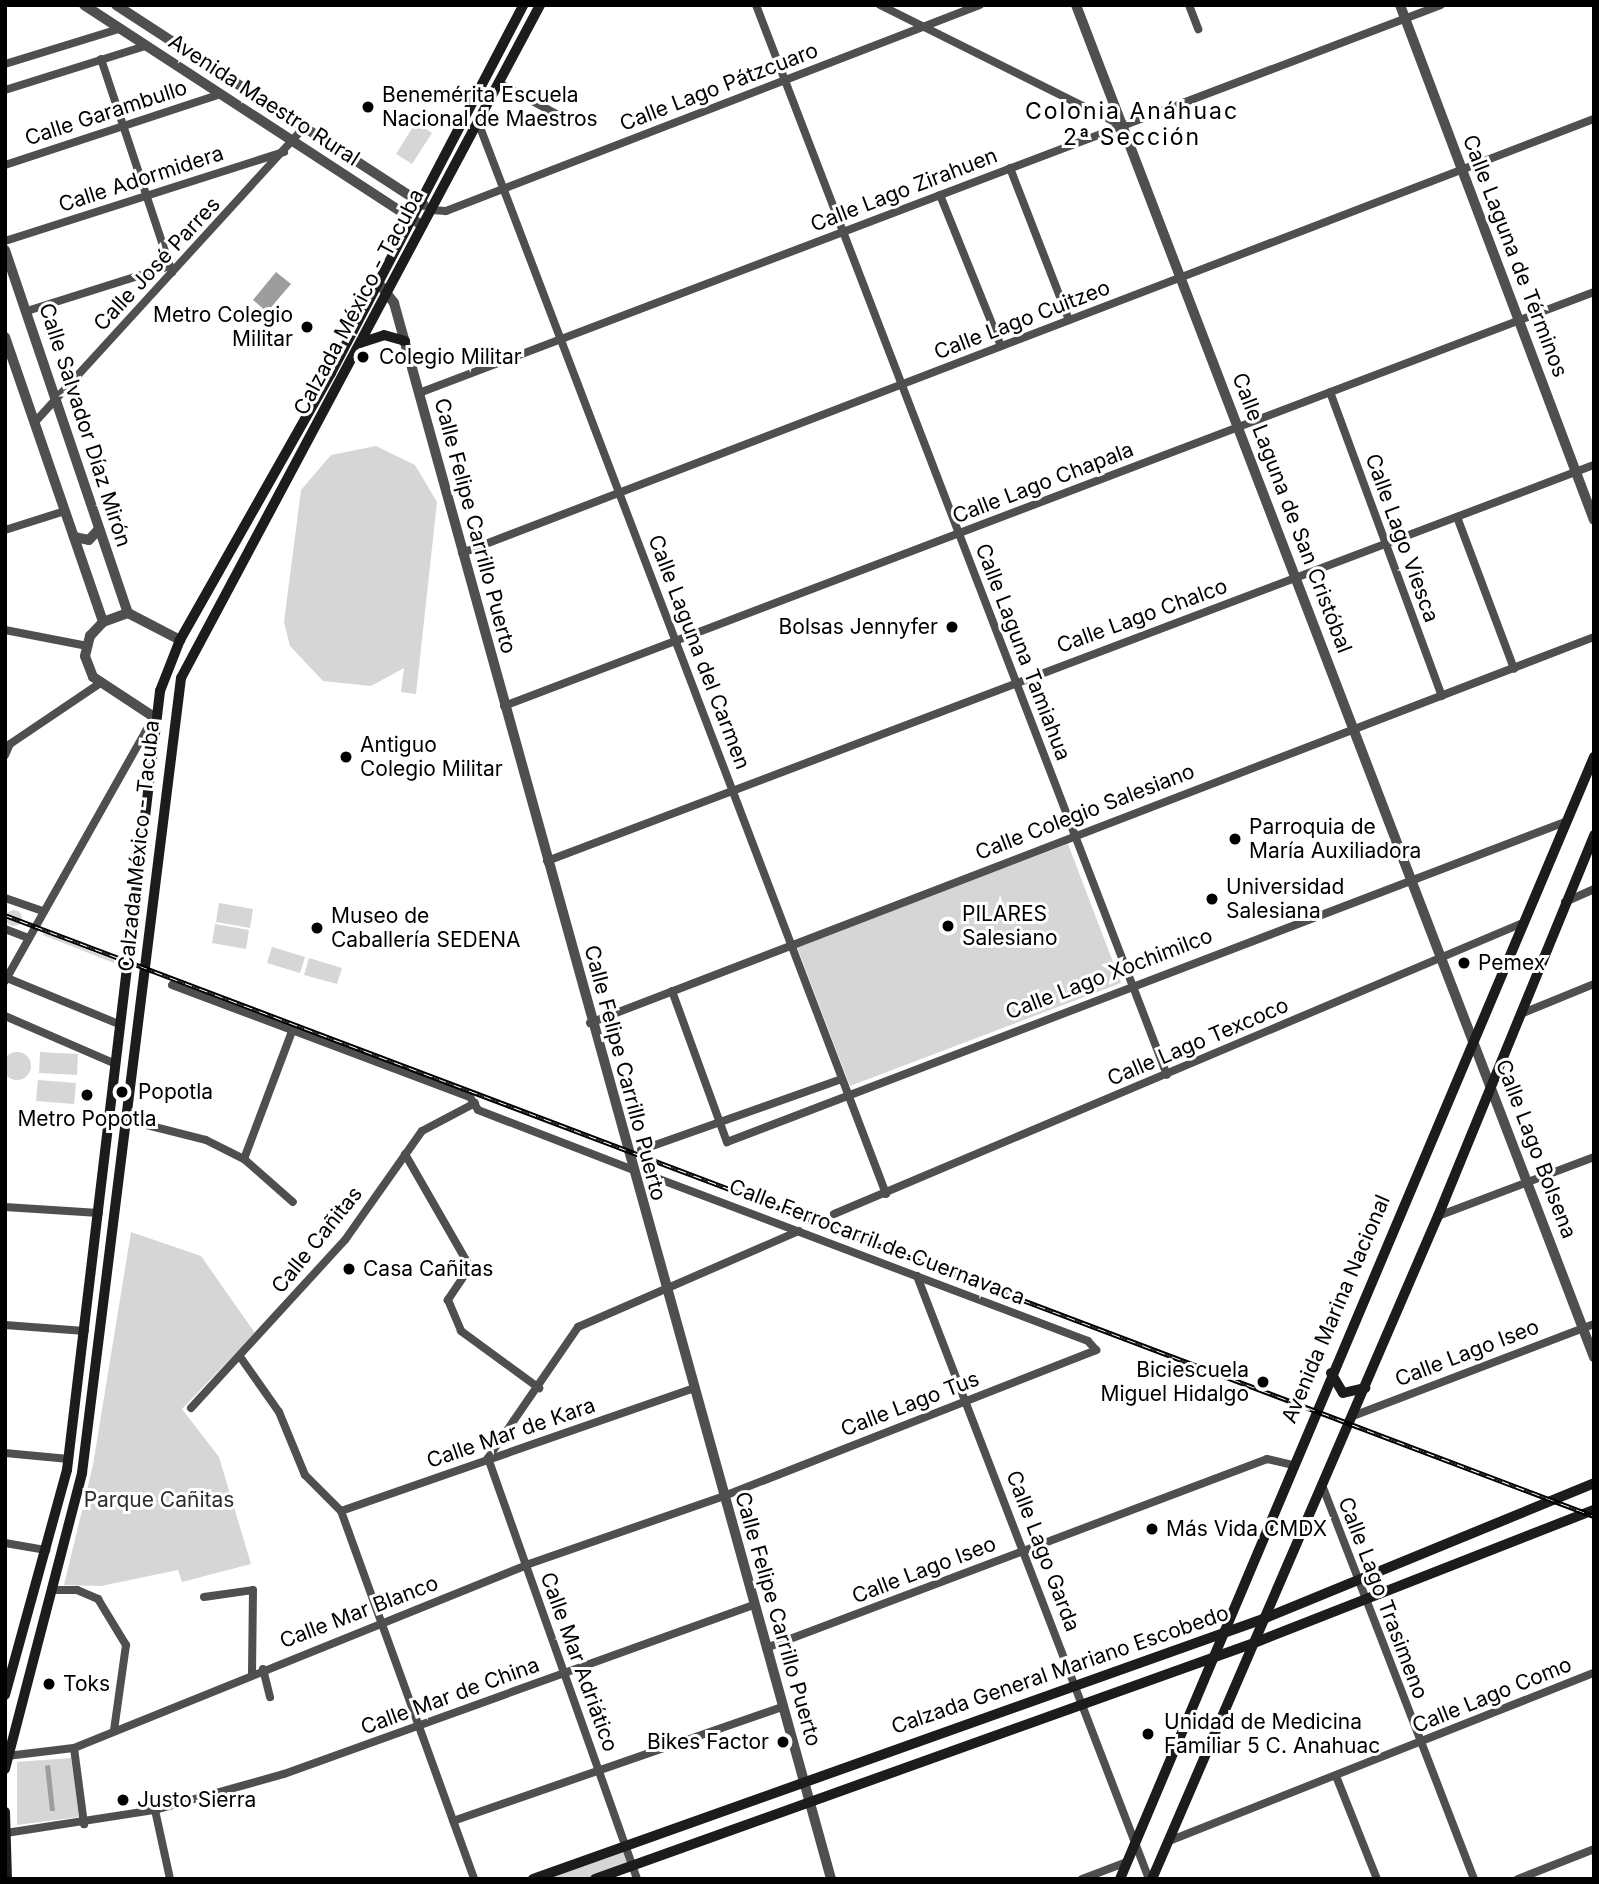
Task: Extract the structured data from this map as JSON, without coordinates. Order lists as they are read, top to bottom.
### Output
{
  "streets": {
    "main road": ["Calzada México - Tacuba", "Avenida Marina Nacional", "Calzada General Mariano Escobedo"],
    "street": [
      "Calle Lago Pátzcuaro",
      "Avenida Maestro Rural",
      "Calle Garambullo",
      "Calle Adormidera",
      "Calle Lago Zirahuen",
      "Calle Laguna de Términos",
      "Calle José Parres",
      "Calle Lago Cuitzeo",
      "Calle Salvador Díaz Mirón",
      "Calle Lago Chapala",
      "Calle Laguna de San Cristóbal",
      "Calle Felipe Carrillo Puerto",
      "Calle Lago Viesca",
      "Calle Lago Chalco",
      "Calle Laguna del Carmen",
      "Calle Laguna Tamiahua",
      "Calle Colegio Salesiano",
      "Calle Lago Xochimilco",
      "Calle Lago Texcoco",
      "Calle Lago Bolsena",
      "Calle Cañitas",
      "Calle Ferrocarril de Cuernavaca",
      "Calle Lago Iseo",
      "Calle Lago Tus",
      "Calle Mar de Kara",
      "Calle Lago Garda",
      "Calle Lago Trasimeno",
      "Calle Mar Blanco",
      "Calle Mar Adriático",
      "Calle Lago Como",
      "Calle Mar de China"
    ]
  },
  "crossings": [
    ["Calle Lago Pátzcuaro", "Avenida Maestro Rural"],
    ["Calle Lago Pátzcuaro", "Calzada México - Tacuba"],
    ["Calle Lago Pátzcuaro", "Calle Laguna del Carmen"],
    ["Calle Lago Pátzcuaro", "Calle Laguna Tamiahua"],
    ["Avenida Maestro Rural", "Calle Garambullo"],
    ["Avenida Maestro Rural", "Calle Adormidera"],
    ["Avenida Maestro Rural", "Calle José Parres"],
    ["Avenida Maestro Rural", "Calzada México - Tacuba"],
    ["Calle Adormidera", "Calle José Parres"],
    ["Calle Lago Zirahuen", "Calle Laguna de Términos"],
    ["Calle Lago Zirahuen", "Calle Laguna de San Cristóbal"],
    ["Calle Lago Zirahuen", "Calle Felipe Carrillo Puerto"],
    ["Calle Lago Zirahuen", "Calle Laguna del Carmen"],
    ["Calle Lago Zirahuen", "Calle Laguna Tamiahua"],
    ["Calle Laguna de Términos", "Calle Lago Cuitzeo"],
    ["Calle Laguna de Términos", "Calle Lago Chapala"],
    ["Calle Laguna de Términos", "Calle Lago Chalco"],
    ["Calle José Parres", "Calle Salvador Díaz Mirón"],
    ["Calzada México - Tacuba", "Calle Felipe Carrillo Puerto"],
    ["Calzada México - Tacuba", "Calle Laguna del Carmen"],
    ["Calzada México - Tacuba", "Calle Mar Blanco"],
    ["Calle Lago Cuitzeo", "Calle Laguna de San Cristóbal"],
    ["Calle Lago Cuitzeo", "Calle Felipe Carrillo Puerto"],
    ["Calle Lago Cuitzeo", "Calle Laguna del Carmen"],
    ["Calle Lago Cuitzeo", "Calle Laguna Tamiahua"],
    ["Calle Lago Chapala", "Calle Laguna de San Cristóbal"],
    ["Calle Lago Chapala", "Calle Felipe Carrillo Puerto"],
    ["Calle Lago Chapala", "Calle Lago Viesca"],
    ["Calle Lago Chapala", "Calle Laguna del Carmen"],
    ["Calle Lago Chapala", "Calle Laguna Tamiahua"],
    ["Calle Laguna de San Cristóbal", "Calle Lago Chalco"],
    ["Calle Laguna de San Cristóbal", "Calle Colegio Salesiano"],
    ["Calle Laguna de San Cristóbal", "Calle Lago Xochimilco"],
    ["Calle Laguna de San Cristóbal", "Calle Lago Texcoco"],
    ["Calle Laguna de San Cristóbal", "Calle Lago Bolsena"],
    ["Calle Laguna de San Cristóbal", "Avenida Marina Nacional"],
    ["Calle Felipe Carrillo Puerto", "Calle Lago Chalco"],
    ["Calle Felipe Carrillo Puerto", "Calle Colegio Salesiano"],
    ["Calle Felipe Carrillo Puerto", "Calle Lago Iseo"],
    ["Calle Felipe Carrillo Puerto", "Calle Lago Tus"],
    ["Calle Felipe Carrillo Puerto", "Calle Mar de Kara"],
    ["Calle Felipe Carrillo Puerto", "Calle Mar Blanco"],
    ["Calle Felipe Carrillo Puerto", "Calzada General Mariano Escobedo"],
    ["Calle Felipe Carrillo Puerto", "Calle Mar de China"],
    ["Calle Lago Viesca", "Calle Lago Chalco"],
    ["Calle Lago Viesca", "Calle Colegio Salesiano"],
    ["Calle Lago Chalco", "Calle Laguna del Carmen"],
    ["Calle Lago Chalco", "Calle Laguna Tamiahua"],
    ["Calle Laguna del Carmen", "Calle Colegio Salesiano"],
    ["Calle Laguna del Carmen", "Calle Lago Xochimilco"],
    ["Calle Laguna del Carmen", "Calle Lago Texcoco"],
    ["Calle Laguna Tamiahua", "Calle Colegio Salesiano"],
    ["Calle Laguna Tamiahua", "Calle Lago Xochimilco"],
    ["Calle Laguna Tamiahua", "Calle Lago Texcoco"],
    ["Calle Lago Xochimilco", "Avenida Marina Nacional"],
    ["Calle Lago Texcoco", "Avenida Marina Nacional"],
    ["Calle Lago Bolsena", "Avenida Marina Nacional"],
    ["Calle Lago Bolsena", "Calle Lago Iseo"],
    ["Calle Ferrocarril de Cuernavaca", "Calle Lago Tus"],
    ["Calle Ferrocarril de Cuernavaca", "Calle Lago Garda"],
    ["Avenida Marina Nacional", "Calle Lago Iseo"],
    ["Avenida Marina Nacional", "Calle Lago Garda"],
    ["Avenida Marina Nacional", "Calzada General Mariano Escobedo"],
    ["Calle Lago Iseo", "Calle Lago Garda"],
    ["Calle Lago Tus", "Calle Lago Garda"],
    ["Calle Lago Tus", "Calle Mar Blanco"],
    ["Calle Mar de Kara", "Calle Mar Adriático"],
    ["Calle Lago Garda", "Calzada General Mariano Escobedo"],
    ["Calle Lago Trasimeno", "Calzada General Mariano Escobedo"],
    ["Calle Lago Trasimeno", "Calle Lago Como"],
    ["Calle Mar Blanco", "Calle Mar Adriático"],
    ["Calle Mar Adriático", "Calzada General Mariano Escobedo"],
    ["Calle Mar Adriático", "Calle Mar de China"]
  ],
  "districts": ["Colonia Anáhuac 2ª Sección"],
  "parks": ["Parque Cañitas"],
  "places": [
    "Benemérita Escuela Nacional de Maestros",
    "Metro Colegio Militar",
    "Colegio Militar",
    "Bolsas Jennyfer",
    "Antiguo Colegio Militar",
    "Parroquia de María Auxiliadora",
    "Universidad Salesiana",
    "PILARES Salesiano",
    "Museo de Caballería SEDENA",
    "Pemex",
    "Popotla",
    "Metro Popotla",
    "Casa Cañitas",
    "Biciescuela Miguel Hidalgo",
    "Más Vida CMDX",
    "Toks",
    "Unidad de Medicina Familiar 5 C. Anahuac",
    "Bikes Factor",
    "Justo Sierra"
  ]
}
